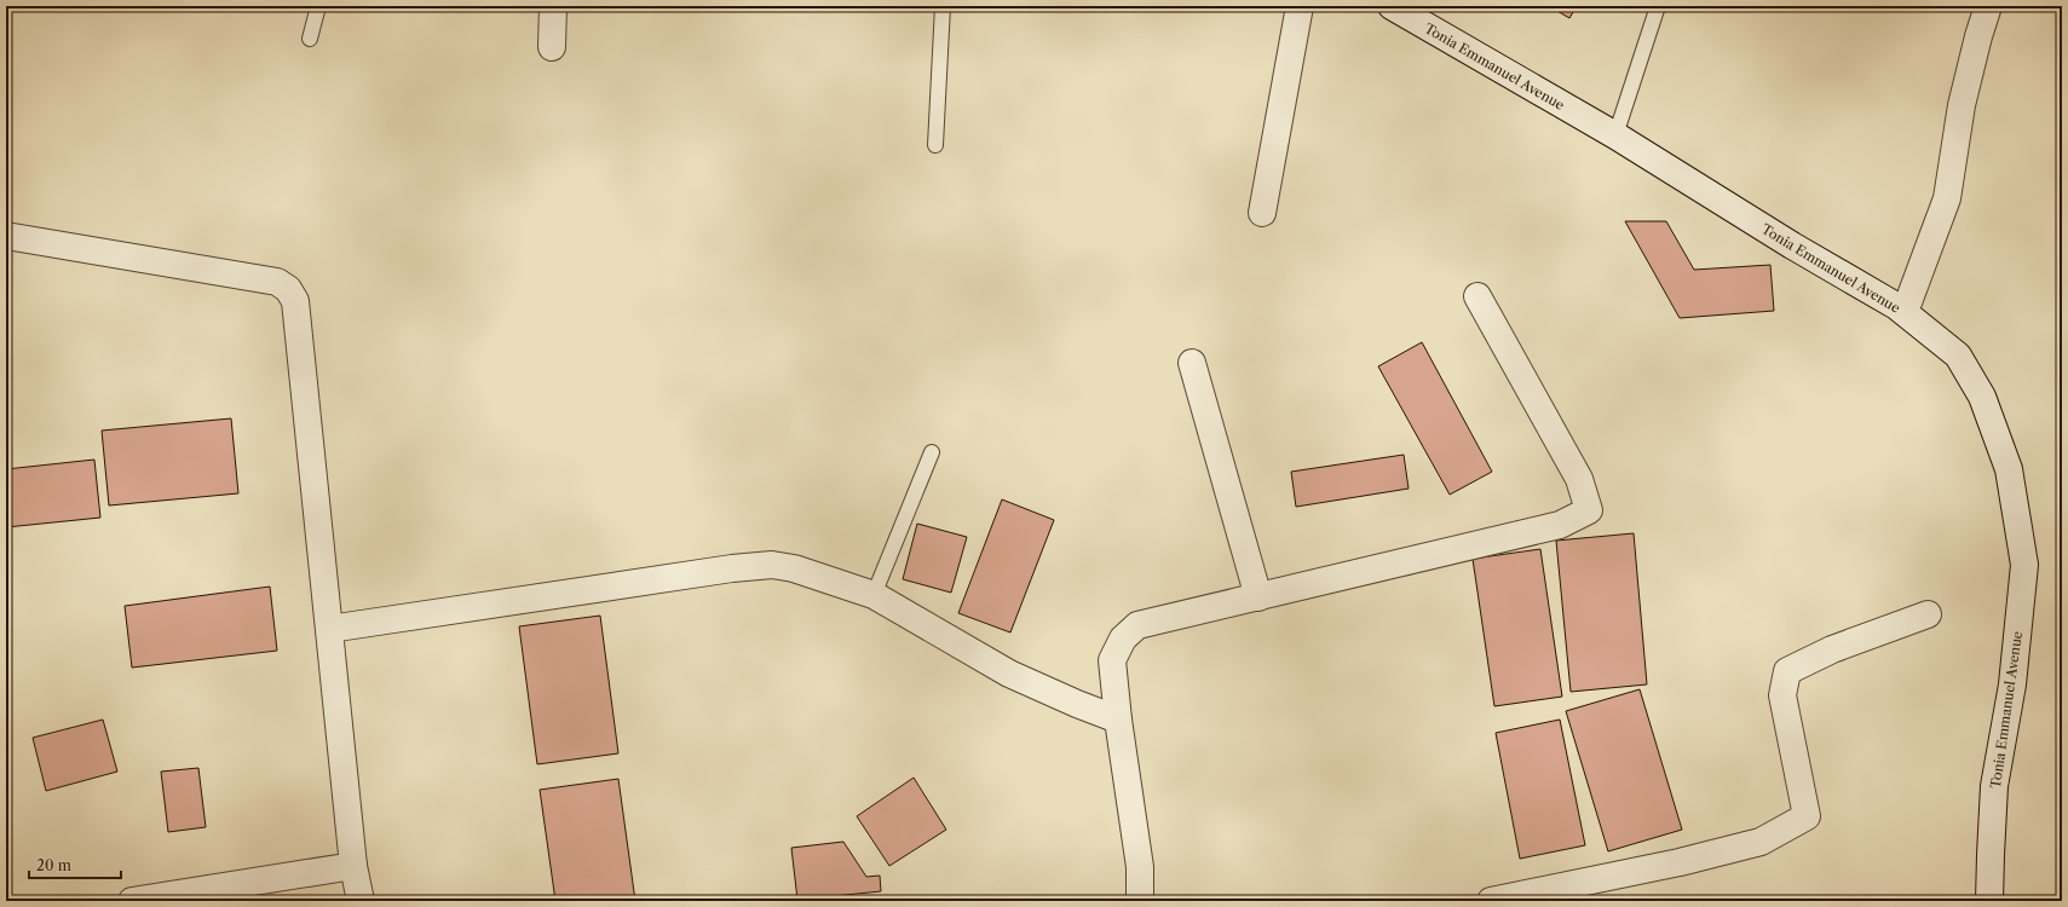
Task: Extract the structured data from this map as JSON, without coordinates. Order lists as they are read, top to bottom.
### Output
{
  "streets": {
    "street": ["Tonia Emmanuel Avenue"]
  },
  "scale_bar": "20 m"
}
